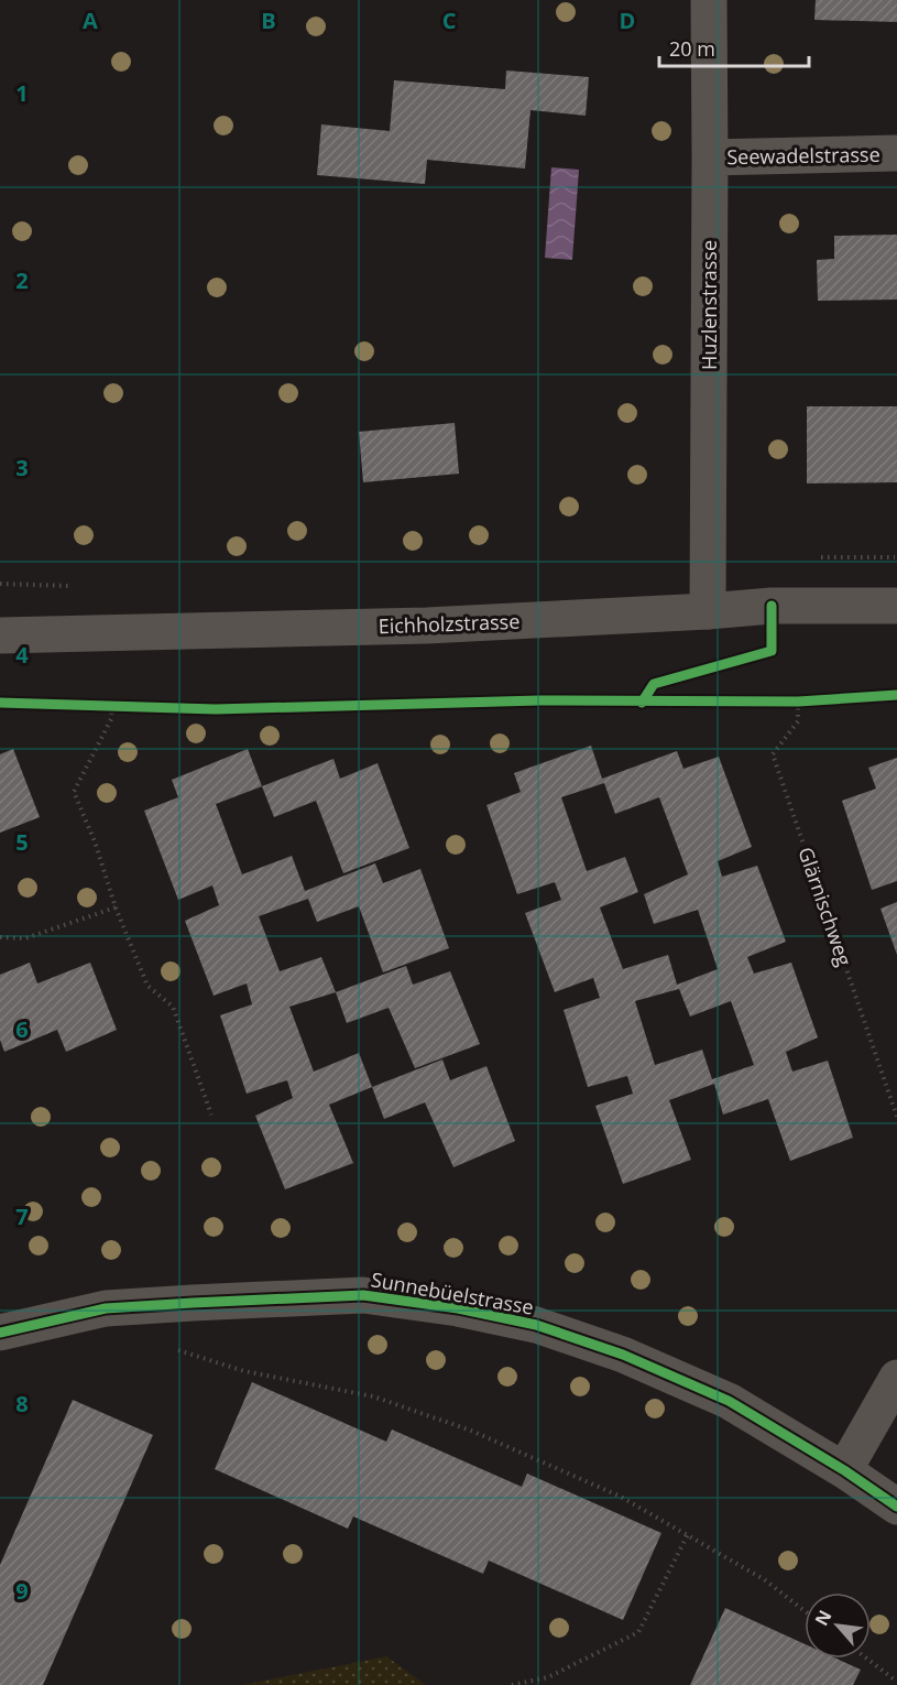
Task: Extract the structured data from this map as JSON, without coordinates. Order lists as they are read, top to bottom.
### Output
{
  "streets": {
    "street": [
      "Seewadelstrasse",
      "Huzlenstrasse",
      "Eichholzstrasse",
      "Sunnebüelstrasse"
    ],
    "path": ["Glärnischweg"]
  },
  "crossings": [
    ["Seewadelstrasse", "Huzlenstrasse"],
    ["Huzlenstrasse", "Eichholzstrasse"]
  ],
  "scale_bar": "20 m",
  "north": "top left",
  "grid": {
    "columns": [
      "A",
      "B",
      "C",
      "D"
    ],
    "rows": [
      "1",
      "2",
      "3",
      "4",
      "5",
      "6",
      "7",
      "8",
      "9"
    ]
  }
}
